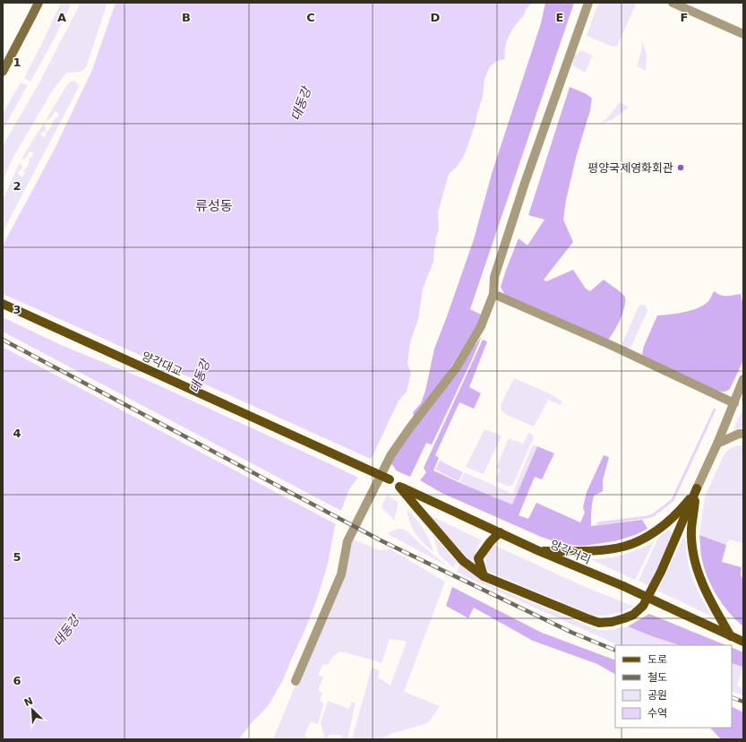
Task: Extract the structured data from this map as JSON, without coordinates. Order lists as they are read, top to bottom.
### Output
{
  "streets": {
    "main road": ["양각대교", "양각거리"]
  },
  "crossings": [
    ["양각대교", "양각거리"]
  ],
  "districts": ["류성동"],
  "water": ["대동강"],
  "places": ["평양국제영화회관"],
  "legend": [
    "도로",
    "철도",
    "공원",
    "수역"
  ],
  "north": "top left",
  "grid": {
    "columns": [
      "A",
      "B",
      "C",
      "D",
      "E",
      "F"
    ],
    "rows": [
      "1",
      "2",
      "3",
      "4",
      "5",
      "6"
    ]
  }
}
